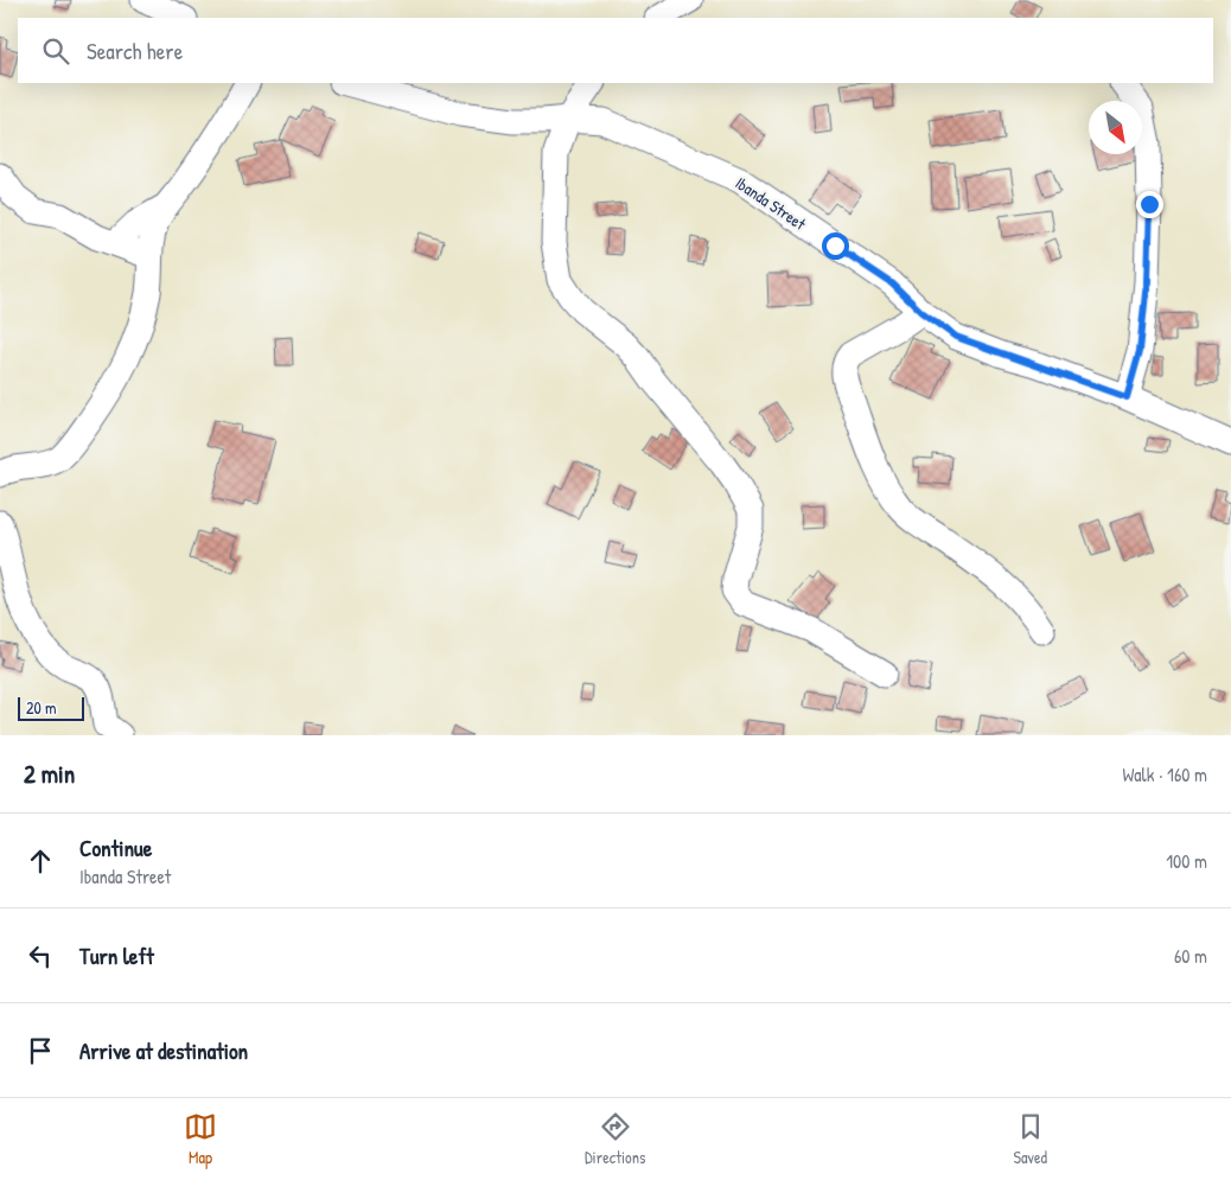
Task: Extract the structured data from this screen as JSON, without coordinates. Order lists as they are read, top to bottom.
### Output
{
  "streets": {
    "street": ["Ibanda Street"]
  },
  "scale_bar": "20 m",
  "north": "bottom right",
  "page": {
    "search": "Search here",
    "scale": "20 m",
    "heading": ["2 min", "Walk · 160 m"],
    "list": [
      ["Continue", "Ibanda Street", "100 m"],
      ["Turn left", "60 m"],
      "Arrive at destination"
    ],
    "nav": ["Map", "Directions", "Saved"]
  }
}
